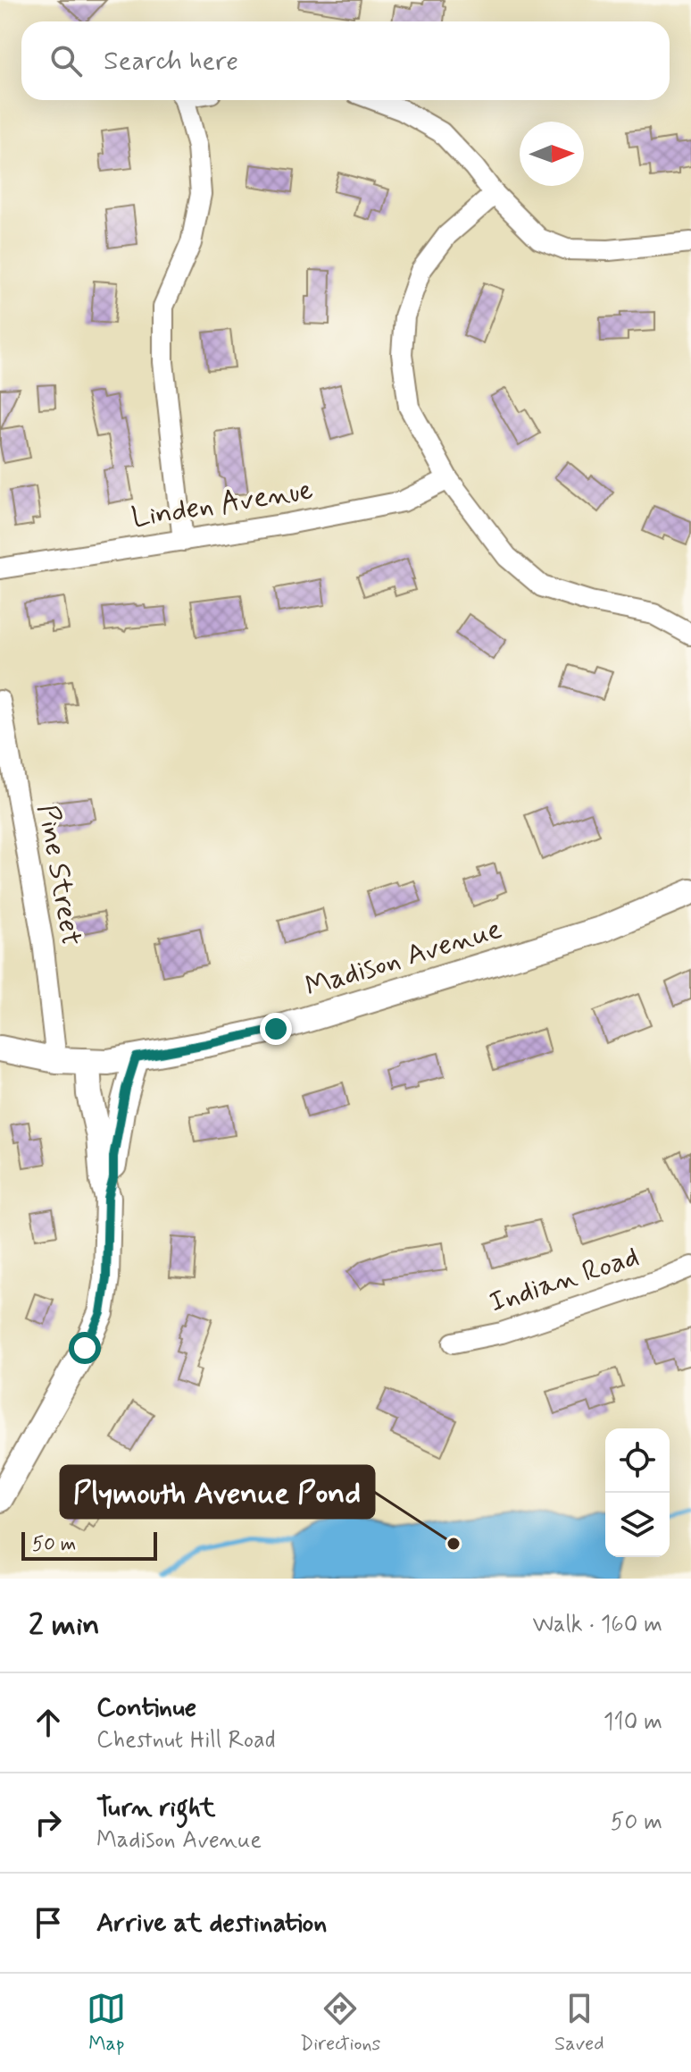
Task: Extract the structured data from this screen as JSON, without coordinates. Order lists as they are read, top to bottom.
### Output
{
  "streets": {
    "street": [
      "Linden Avenue",
      "Pine Street",
      "Madison Avenue",
      "Indian Road"
    ]
  },
  "crossings": [
    ["Pine Street", "Madison Avenue"]
  ],
  "places": ["Plymouth Avenue Pond"],
  "scale_bar": "50 m",
  "north": "right",
  "page": {
    "search": "Search here",
    "scale": "50 m",
    "heading": ["2 min", "Walk · 160 m"],
    "list": [
      ["Continue", "Chestnut Hill Road", "110 m"],
      ["Turn right", "Madison Avenue", "50 m"],
      "Arrive at destination"
    ],
    "nav": ["Map", "Directions", "Saved"]
  }
}
